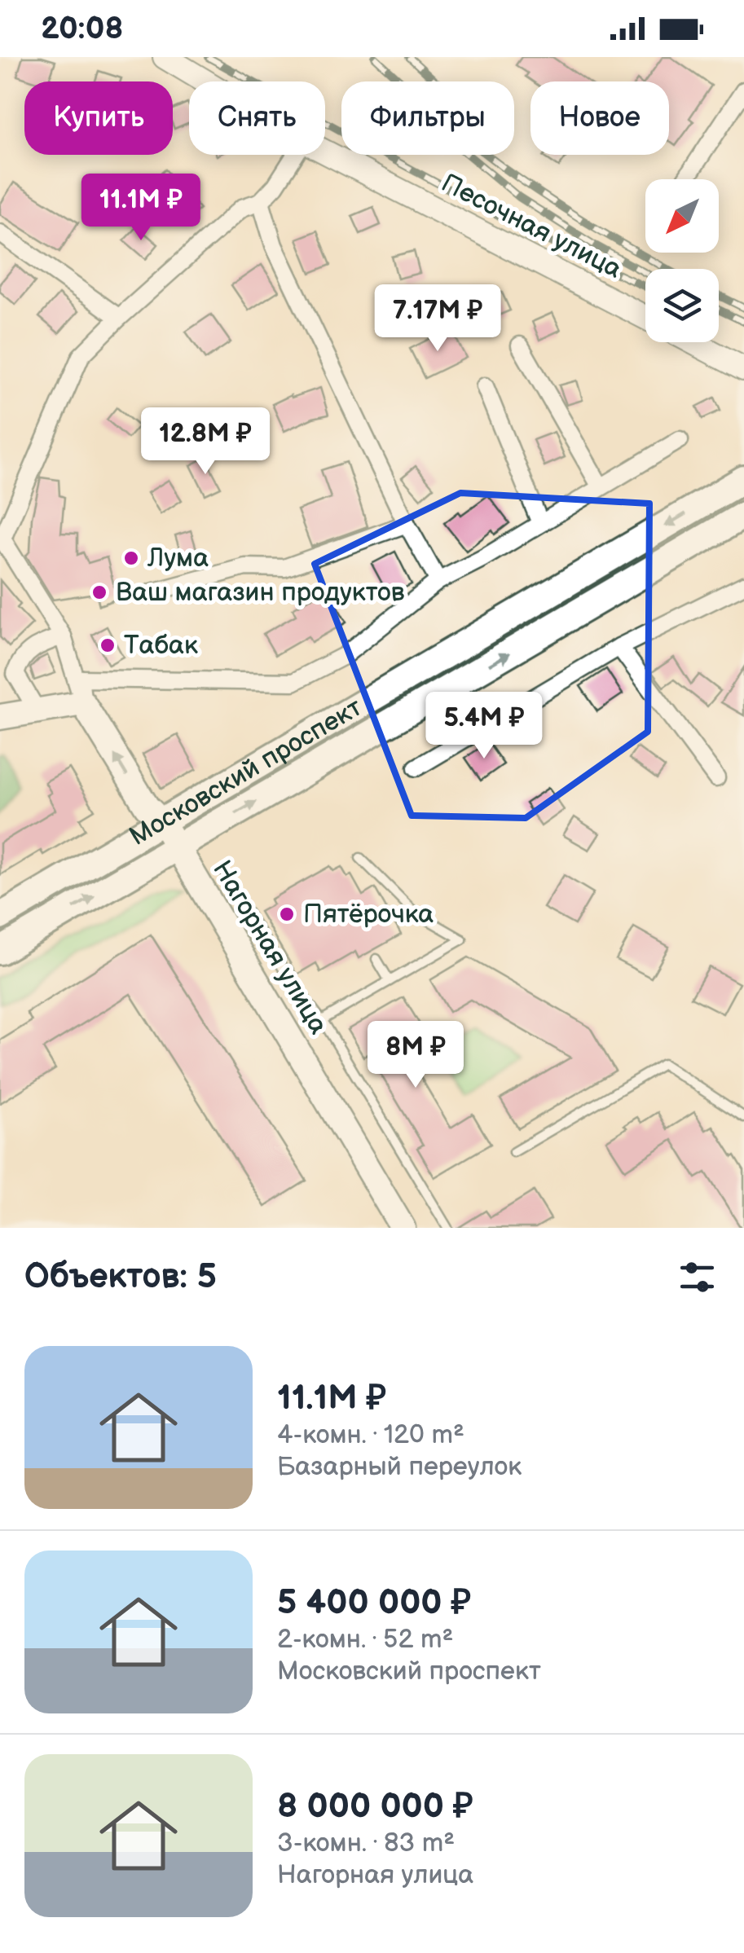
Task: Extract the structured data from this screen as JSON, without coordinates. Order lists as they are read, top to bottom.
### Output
{
  "streets": {
    "main road": ["Московский проспект", "Нагорная улица"],
    "street": ["Песочная улица"]
  },
  "crossings": [
    ["Московский проспект", "Нагорная улица"]
  ],
  "places": [
    "Лума",
    "Ваш магазин продуктов",
    "Табак",
    "Пятёрочка"
  ],
  "north": "bottom left",
  "page": {
    "status": "20:08",
    "chip": [
      "Купить",
      "Снять",
      "Фильтры",
      "Новое"
    ],
    "price": [
      "11.1M ₽",
      "7.17M ₽",
      "12.8M ₽",
      "5.4M ₽",
      "8M ₽"
    ],
    "heading": "Объектов: 5",
    "list": [
      {
        "name": "11.1M ₽",
        "note": "4-комн. · 120 m² · Базарный переулок"
      },
      {
        "name": "5 400 000 ₽",
        "note": "2-комн. · 52 m² · Московский проспект"
      },
      {
        "name": "8 000 000 ₽",
        "note": "3-комн. · 83 m² · Нагорная улица"
      }
    ]
  }
}
